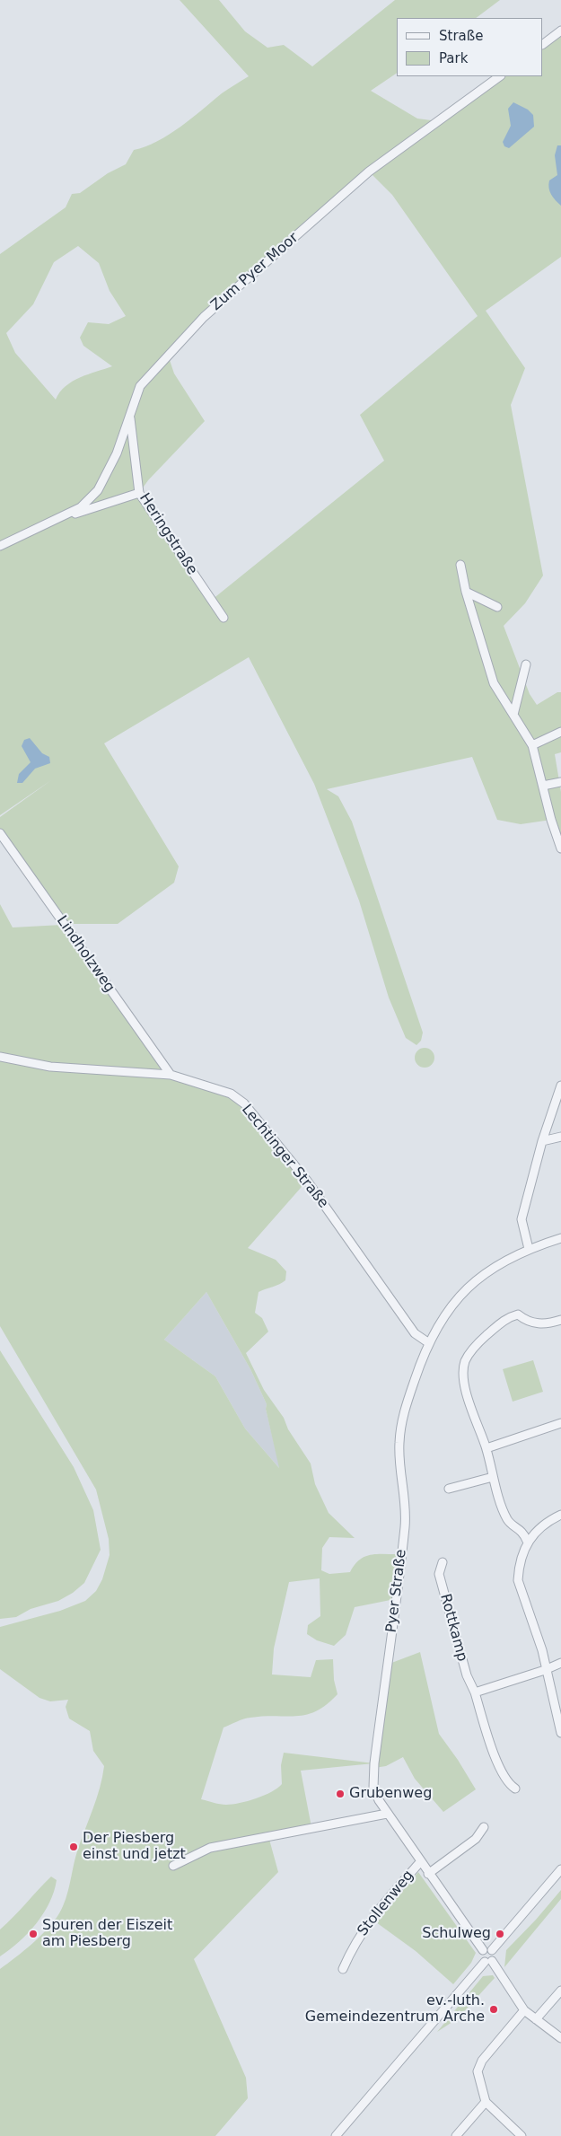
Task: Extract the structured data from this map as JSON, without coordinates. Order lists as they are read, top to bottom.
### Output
{
  "streets": {
    "street": [
      "Zum Pyer Moor",
      "Heringstraße",
      "Lindholzweg",
      "Lechtinger Straße",
      "Pyer Straße",
      "Rottkamp",
      "Stollenweg"
    ]
  },
  "crossings": [
    ["Zum Pyer Moor", "Heringstraße"],
    ["Lindholzweg", "Lechtinger Straße"],
    ["Lechtinger Straße", "Pyer Straße"],
    ["Pyer Straße", "Stollenweg"]
  ],
  "places": [
    "Grubenweg",
    "Der Piesberg einst und jetzt",
    "Spuren der Eiszeit am Piesberg",
    "Schulweg",
    "ev.-luth. Gemeindezentrum Arche"
  ],
  "legend": ["Straße", "Park"]
}
